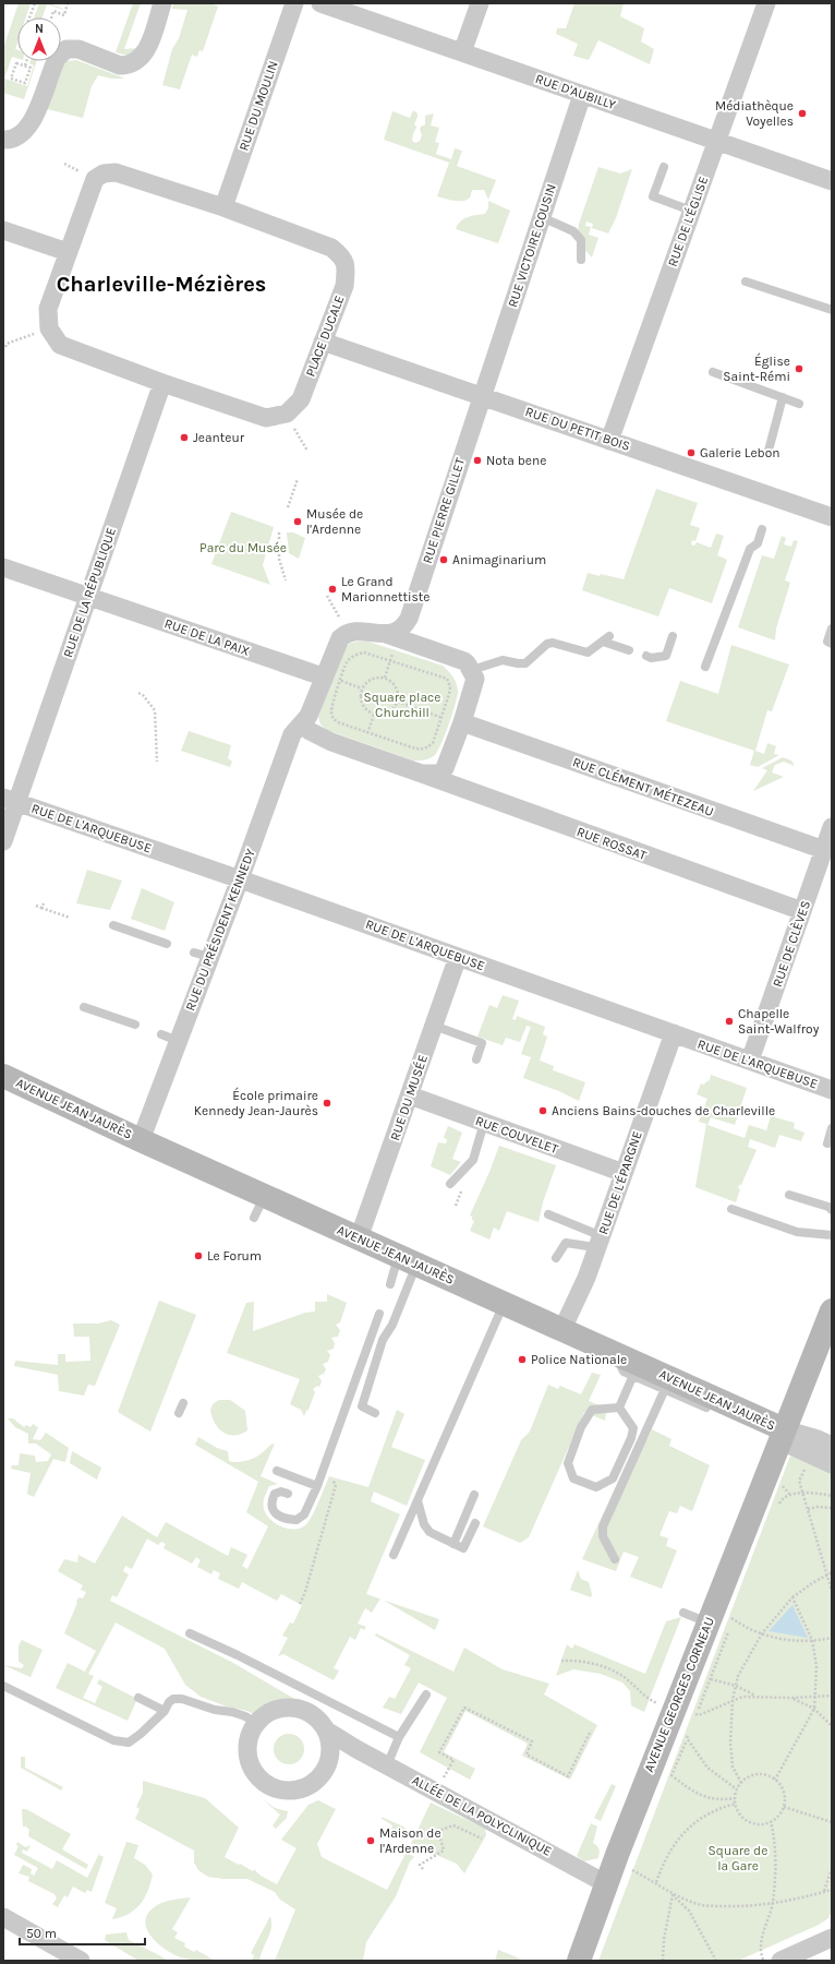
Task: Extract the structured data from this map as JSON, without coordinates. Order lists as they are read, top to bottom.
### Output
{
  "streets": {
    "street": [
      "RUE D'AUBILLY",
      "RUE DU MOULIN",
      "RUE DE L'ÉGLISE",
      "RUE VICTOIRE COUSIN",
      "PLACE DUCALE",
      "RUE DU PETIT BOIS",
      "RUE PIERRE GILLET",
      "RUE DE LA RÉPUBLIQUE",
      "RUE DE LA PAIX",
      "RUE CLÉMENT MÉTEZEAU",
      "RUE DE L'ARQUEBUSE",
      "RUE ROSSAT",
      "RUE DU PRÉSIDENT KENNEDY",
      "RUE DE CLÈVES",
      "RUE DU MUSÉE",
      "AVENUE JEAN JAURÈS",
      "RUE COUVELET",
      "RUE DE L'ÉPARGNE",
      "AVENUE GEORGES CORNEAU",
      "ALLÉE DE LA POLYCLINIQUE"
    ]
  },
  "crossings": [
    ["RUE D'AUBILLY", "RUE DE L'ÉGLISE"],
    ["RUE D'AUBILLY", "RUE VICTOIRE COUSIN"],
    ["RUE DU MOULIN", "PLACE DUCALE"],
    ["RUE DE L'ÉGLISE", "RUE DU PETIT BOIS"],
    ["RUE VICTOIRE COUSIN", "RUE DU PETIT BOIS"],
    ["RUE VICTOIRE COUSIN", "RUE PIERRE GILLET"],
    ["PLACE DUCALE", "RUE DU PETIT BOIS"],
    ["RUE DU PETIT BOIS", "RUE PIERRE GILLET"],
    ["RUE DE LA RÉPUBLIQUE", "RUE DE LA PAIX"],
    ["RUE DE LA RÉPUBLIQUE", "RUE DE L'ARQUEBUSE"],
    ["RUE DE LA PAIX", "RUE DU PRÉSIDENT KENNEDY"],
    ["RUE CLÉMENT MÉTEZEAU", "RUE DE CLÈVES"],
    ["RUE DE L'ARQUEBUSE", "RUE DU PRÉSIDENT KENNEDY"],
    ["RUE DE L'ARQUEBUSE", "RUE DE CLÈVES"],
    ["RUE DE L'ARQUEBUSE", "RUE DU MUSÉE"],
    ["RUE DE L'ARQUEBUSE", "RUE DE L'ÉPARGNE"],
    ["RUE ROSSAT", "RUE DU PRÉSIDENT KENNEDY"],
    ["RUE ROSSAT", "RUE DE CLÈVES"],
    ["RUE DU PRÉSIDENT KENNEDY", "AVENUE JEAN JAURÈS"],
    ["RUE DU MUSÉE", "AVENUE JEAN JAURÈS"],
    ["RUE DU MUSÉE", "RUE COUVELET"],
    ["AVENUE JEAN JAURÈS", "RUE DE L'ÉPARGNE"],
    ["AVENUE JEAN JAURÈS", "AVENUE GEORGES CORNEAU"],
    ["RUE COUVELET", "RUE DE L'ÉPARGNE"],
    ["AVENUE GEORGES CORNEAU", "ALLÉE DE LA POLYCLINIQUE"]
  ],
  "districts": ["Charleville-Mézières"],
  "parks": ["Parc du Musée", "Square place Churchill", "Square de la Gare"],
  "places": [
    "Médiathèque Voyelles",
    "Église Saint-Rémi",
    "Jeanteur",
    "Galerie Lebon",
    "Nota bene",
    "Musée de l'Ardenne",
    "Animaginarium",
    "Le Grand Marionnettiste",
    "Chapelle Saint-Walfroy",
    "École primaire Kennedy Jean-Jaurès",
    "Anciens Bains-douches de Charleville",
    "Le Forum",
    "Police Nationale",
    "Maison de l'Ardenne"
  ],
  "scale_bar": "50 m",
  "north": "top"
}
